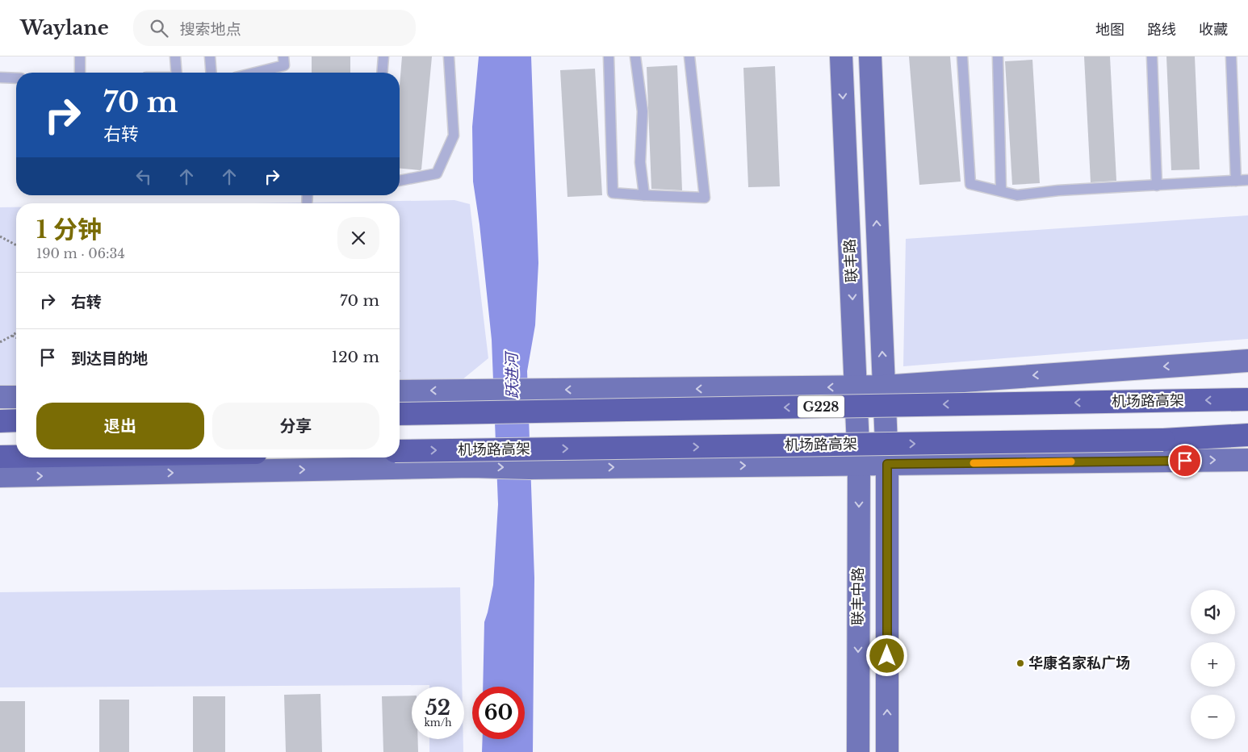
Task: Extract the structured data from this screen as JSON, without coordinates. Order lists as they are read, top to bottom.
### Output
{
  "streets": {
    "highway": ["机场路高架", "G228"],
    "main road": ["联丰路", "联丰中路"]
  },
  "crossings": [
    ["联丰路", "联丰中路"]
  ],
  "water": ["跃进河"],
  "places": ["华康名家私广场"],
  "page": {
    "header": "Waylane",
    "search": "搜索地点",
    "nav": ["地图", "路线", "收藏"],
    "turn": ["70 m", "右转"],
    "heading": ["1 分钟", "190 m · 06:34"],
    "list": [
      {
        "name": "右转",
        "value": "70 m"
      },
      {
        "name": "到达目的地",
        "value": "120 m"
      }
    ],
    "buttons": ["退出", "分享"],
    "map_buttons": ["+", "−"],
    "speed": "52 km/h",
    "limit": "60"
  }
}
